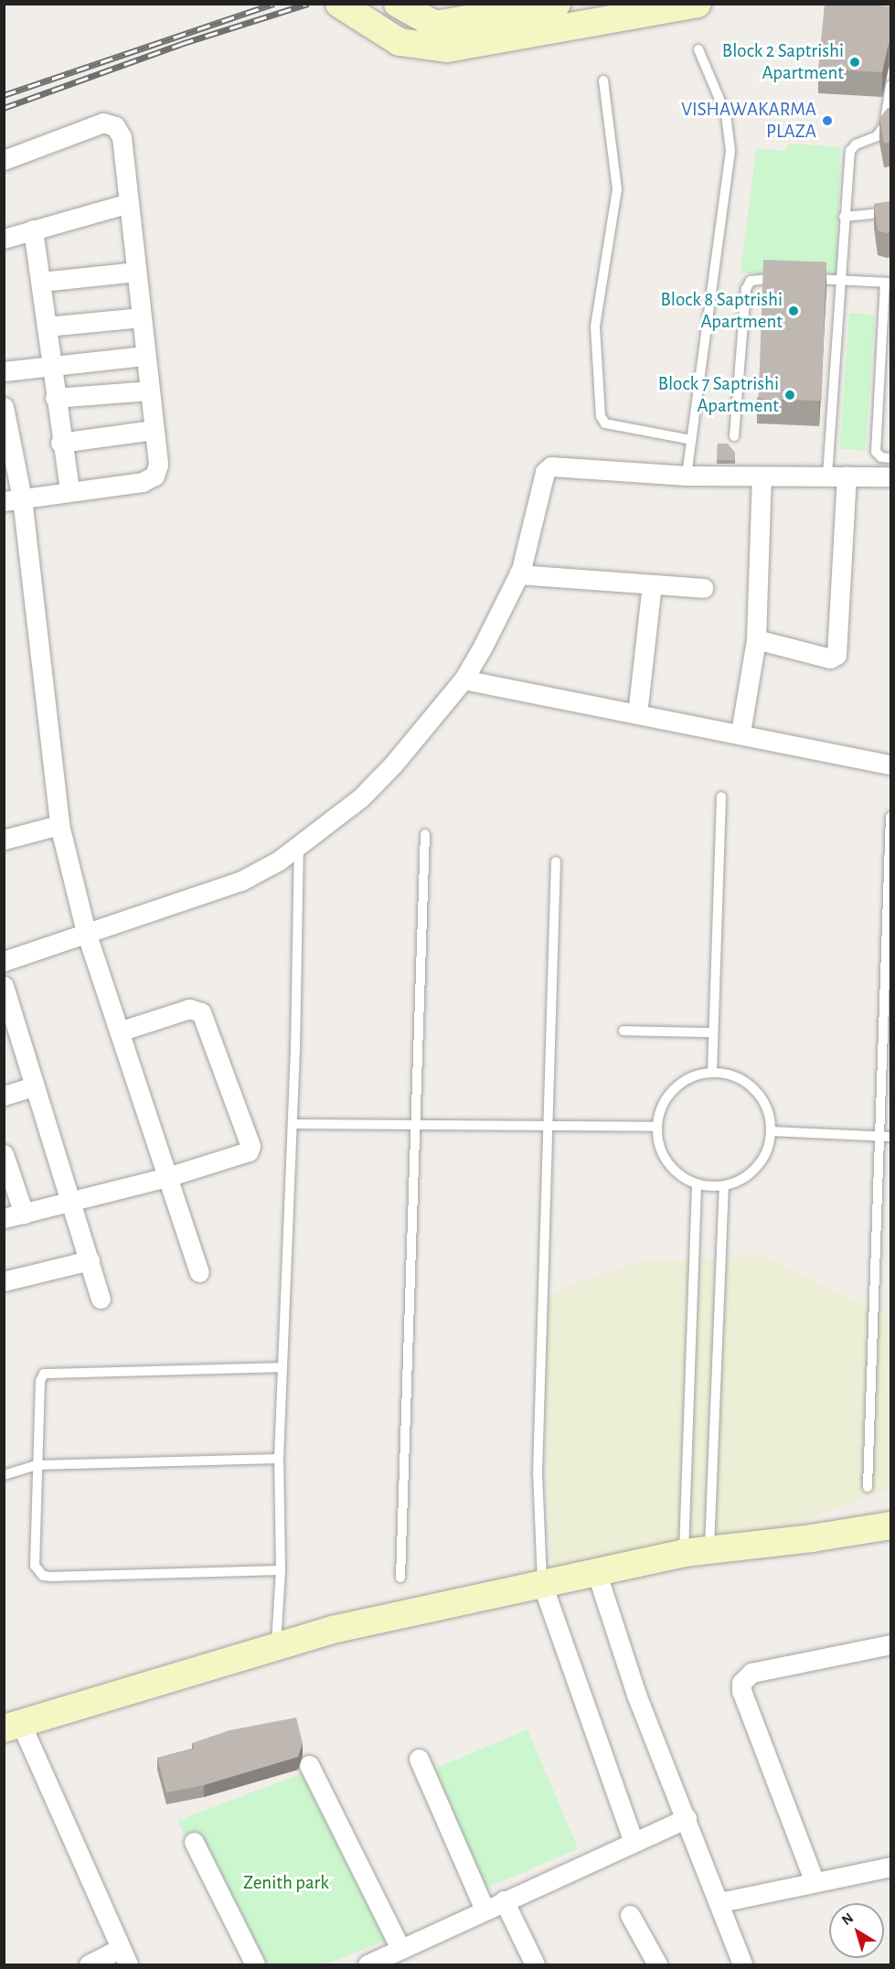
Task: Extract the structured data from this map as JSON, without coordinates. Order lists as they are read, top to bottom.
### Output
{
  "parks": ["Zenith park"],
  "places": [
    "Block 2 Saptrishi Apartment",
    "VISHAWAKARMA PLAZA",
    "Block 8 Saptrishi Apartment",
    "Block 7 Saptrishi Apartment"
  ],
  "north": "top left"
}
